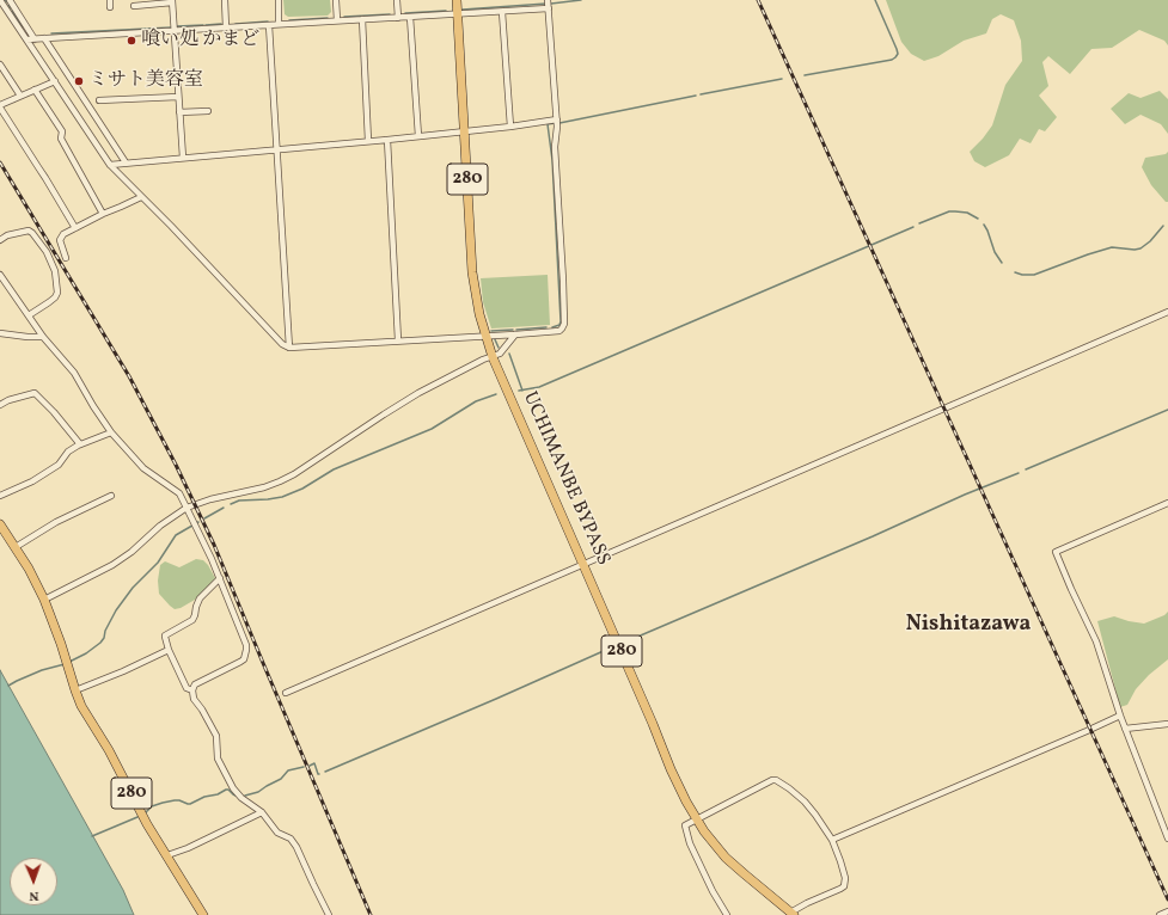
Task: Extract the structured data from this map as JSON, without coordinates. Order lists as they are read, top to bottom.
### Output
{
  "streets": {
    "highway": ["280", "UCHIMANBE BYPASS"]
  },
  "districts": ["Nishitazawa"],
  "places": ["喰い処 かまど", "ミサト美容室"],
  "north": "bottom"
}
